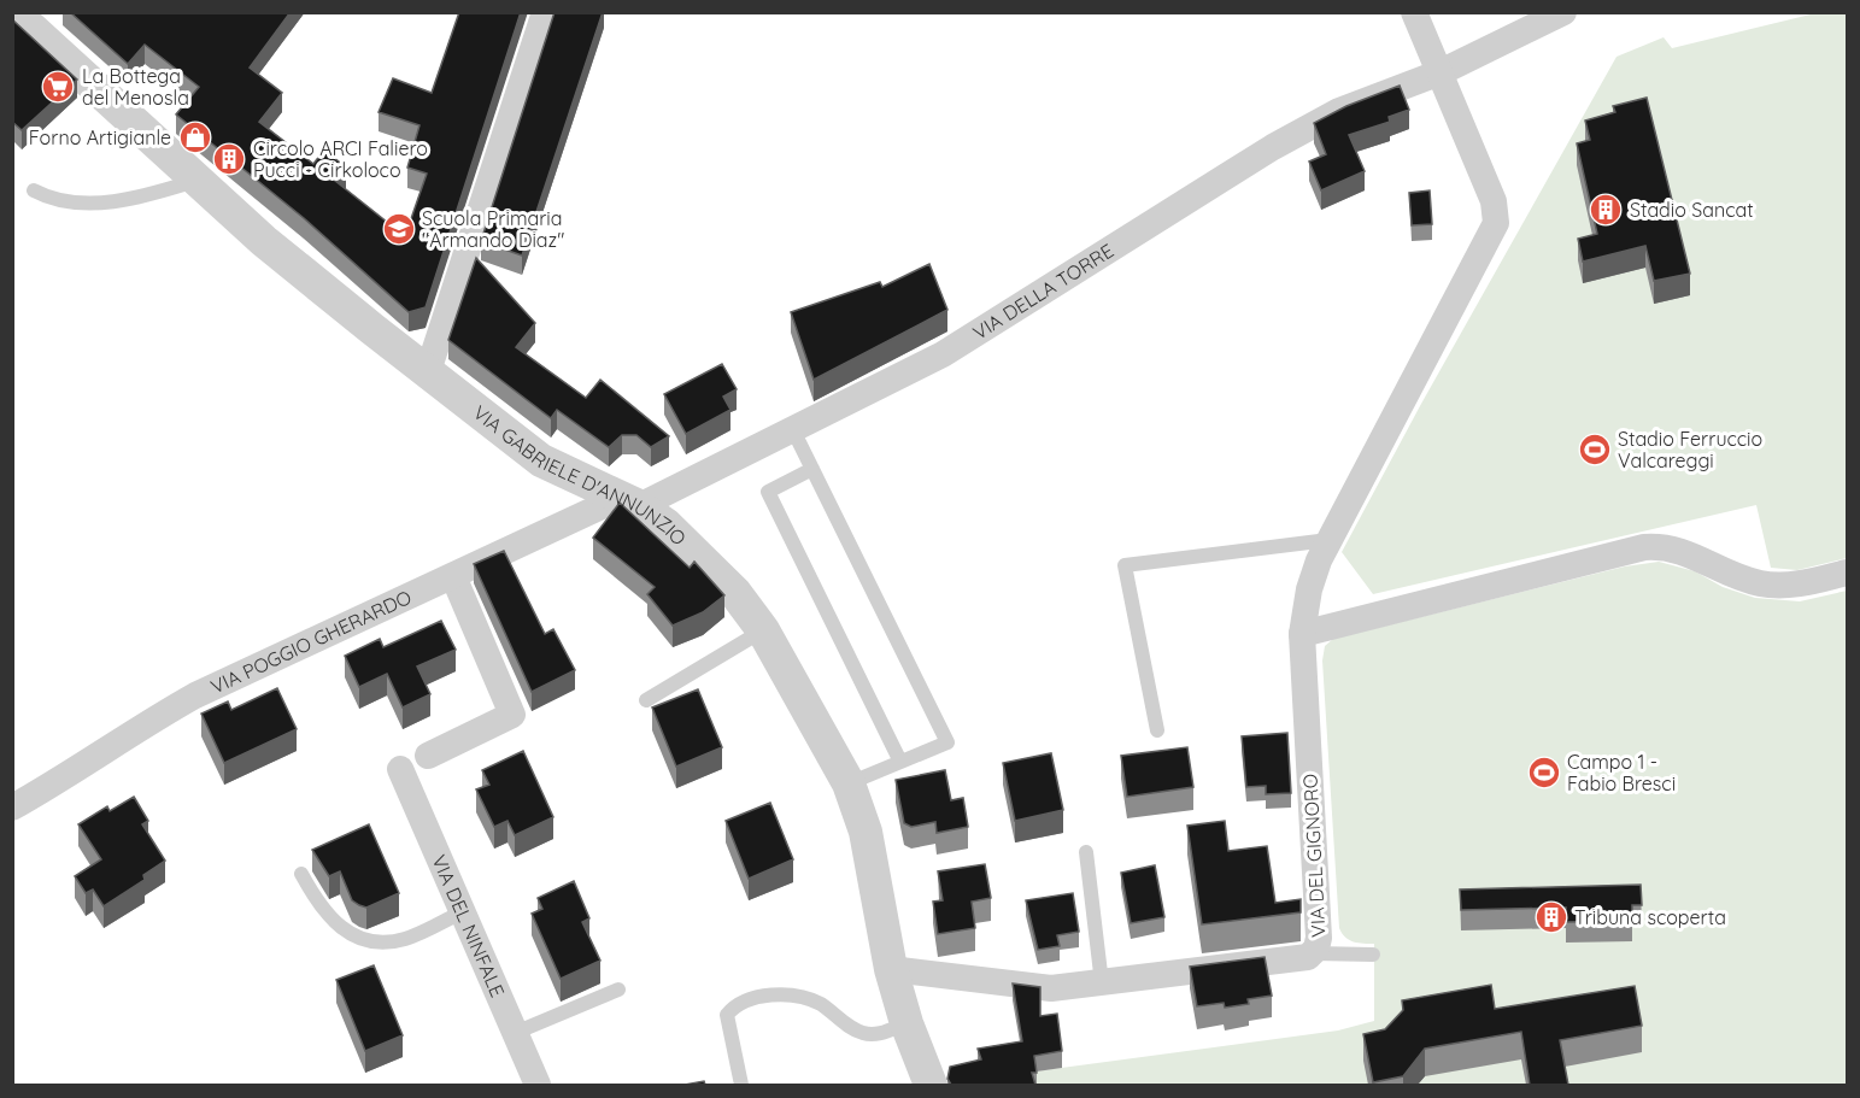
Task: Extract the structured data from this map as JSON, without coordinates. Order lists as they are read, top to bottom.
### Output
{
  "streets": {
    "street": [
      "VIA DELLA TORRE",
      "VIA GABRIELE D'ANNUNZIO",
      "VIA POGGIO GHERARDO",
      "VIA DEL GIGNORO",
      "VIA DEL NINFALE"
    ]
  },
  "crossings": [
    ["VIA DELLA TORRE", "VIA GABRIELE D'ANNUNZIO"],
    ["VIA DELLA TORRE", "VIA POGGIO GHERARDO"],
    ["VIA DELLA TORRE", "VIA DEL GIGNORO"],
    ["VIA GABRIELE D'ANNUNZIO", "VIA POGGIO GHERARDO"],
    ["VIA GABRIELE D'ANNUNZIO", "VIA DEL GIGNORO"]
  ],
  "places": {
    "supermarket": ["La Bottega del Menosla"],
    "shop": ["Forno Artigianle"],
    "building": ["Circolo ARCI Faliero Pucci - Cirkoloco", "Stadio Sancat", "Tribuna scoperta"],
    "school or university": ["Scuola Primaria \"Armando Diaz\""],
    "sports": ["Stadio Ferruccio Valcareggi", "Campo 1 - Fabio Bresci"]
  }
}
